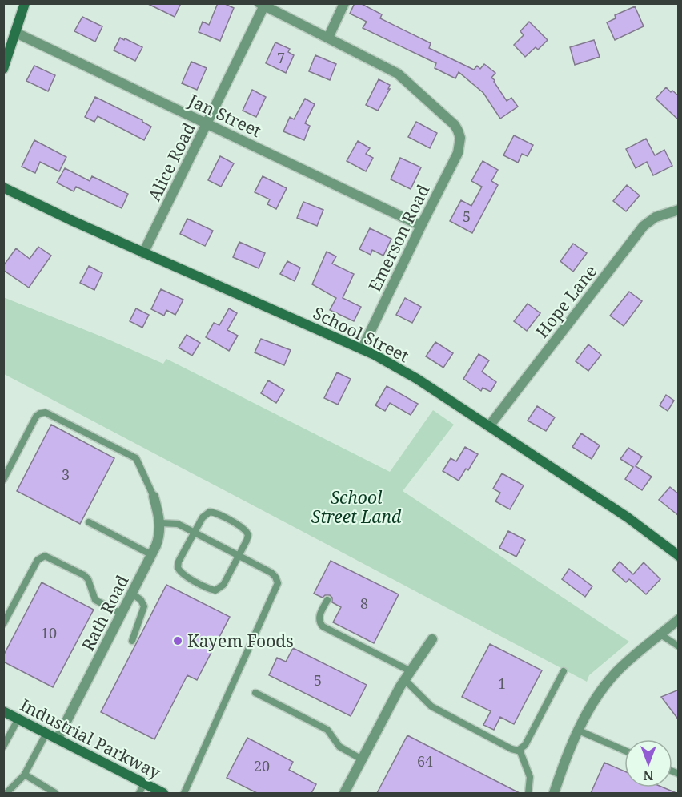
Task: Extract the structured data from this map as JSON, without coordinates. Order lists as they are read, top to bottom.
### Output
{
  "streets": {
    "street": [
      "Jan Street",
      "Alice Road",
      "Emerson Road",
      "Hope Lane",
      "School Street",
      "Rath Road",
      "Industrial Parkway"
    ]
  },
  "crossings": [
    ["Jan Street", "Alice Road"],
    ["Jan Street", "Emerson Road"],
    ["Alice Road", "School Street"],
    ["Emerson Road", "School Street"],
    ["Hope Lane", "School Street"],
    ["Rath Road", "Industrial Parkway"]
  ],
  "parks": ["School Street Land"],
  "places": ["Kayem Foods"],
  "house_numbers": [
    "7",
    "5",
    "3",
    "8",
    "10",
    "5",
    "1",
    "64",
    "20"
  ],
  "north": "bottom"
}
